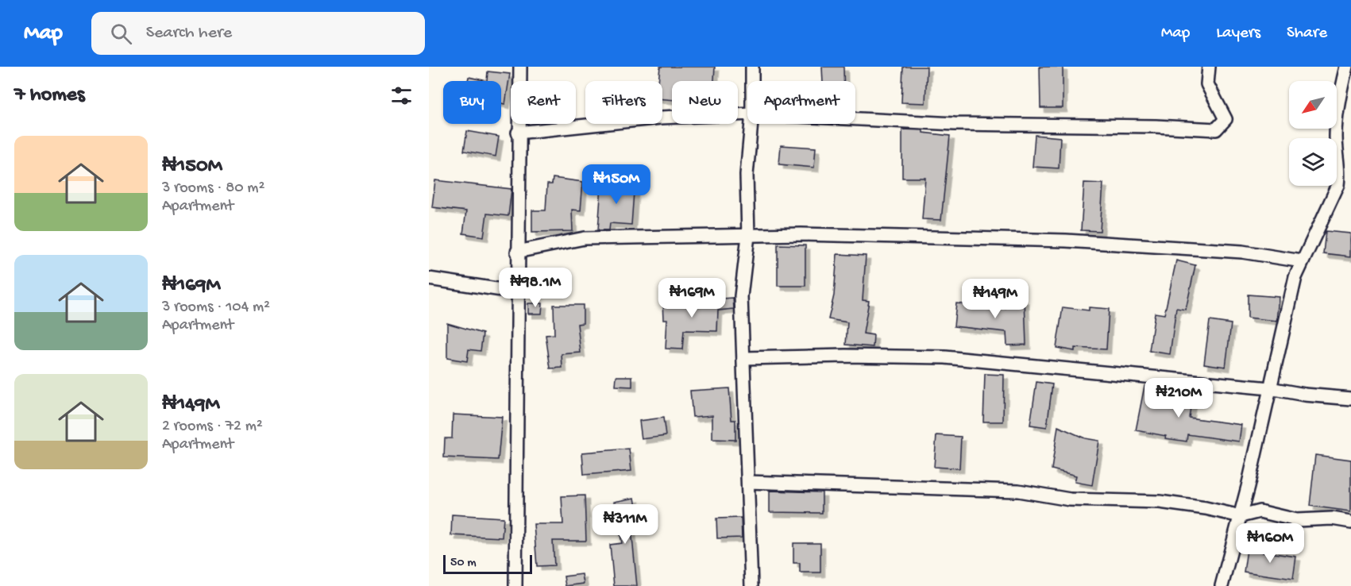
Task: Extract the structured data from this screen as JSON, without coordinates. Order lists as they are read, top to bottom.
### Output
{
  "scale_bar": "50 m",
  "north": "bottom left",
  "page": {
    "header": "Map",
    "search": "Search here",
    "nav": ["Map", "Layers", "Share"],
    "heading": "7 homes",
    "chip": [
      "Buy",
      "Rent",
      "Filters",
      "New",
      "Apartment"
    ],
    "list": [
      {
        "name": "₦150M",
        "note": "3 rooms · 80 m² · Apartment"
      },
      {
        "name": "₦169M",
        "note": "3 rooms · 104 m² · Apartment"
      },
      {
        "name": "₦149M",
        "note": "2 rooms · 72 m² · Apartment"
      }
    ],
    "price": [
      "₦150M",
      "₦98.1M",
      "₦169M",
      "₦149M",
      "₦210M",
      "₦311M",
      "₦160M"
    ],
    "scale": "50 m"
  }
}
